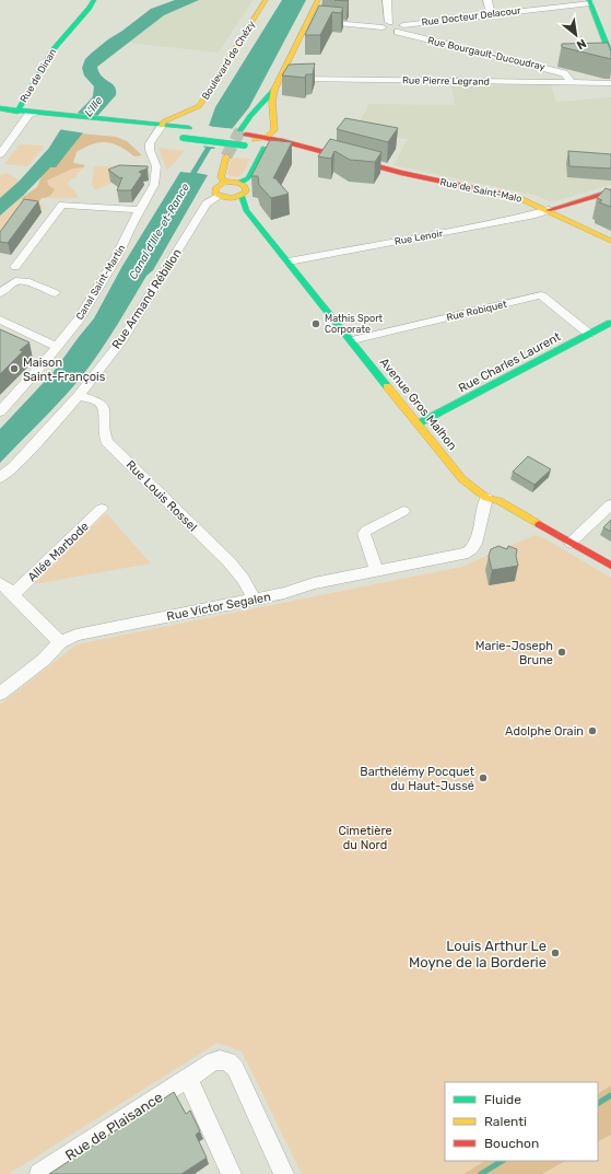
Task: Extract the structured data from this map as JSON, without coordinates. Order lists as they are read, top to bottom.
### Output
{
  "streets": {
    "main road": [
      "Boulevard de Chézy",
      "Rue de Dinan",
      "Rue de Saint-Malo",
      "Rue Armand Rébillon",
      "Rue Charles Laurent",
      "Avenue Gros Malhon"
    ],
    "street": [
      "Rue Docteur Delacour",
      "Rue Bourgault-Ducoudray",
      "Rue Pierre Legrand",
      "Rue Lenoir",
      "Canal Saint-Martin",
      "Rue Robiquet",
      "Rue Louis Rossel",
      "Allée Marbode",
      "Rue Victor Segalen",
      "Rue de Plaisance"
    ]
  },
  "crossings": [
    ["Rue Docteur Delacour", "Rue Bourgault-Ducoudray"],
    ["Rue Bourgault-Ducoudray", "Rue Pierre Legrand"],
    ["Boulevard de Chézy", "Rue de Saint-Malo"],
    ["Boulevard de Chézy", "Canal Saint-Martin"],
    ["Rue de Dinan", "Rue de Saint-Malo"],
    ["Rue de Saint-Malo", "Rue Lenoir"],
    ["Rue de Saint-Malo", "Canal Saint-Martin"],
    ["Rue Lenoir", "Avenue Gros Malhon"],
    ["Rue Armand Rébillon", "Avenue Gros Malhon"],
    ["Rue Armand Rébillon", "Rue Louis Rossel"],
    ["Rue Robiquet", "Rue Charles Laurent"],
    ["Rue Robiquet", "Avenue Gros Malhon"],
    ["Rue Charles Laurent", "Avenue Gros Malhon"],
    ["Avenue Gros Malhon", "Rue Victor Segalen"],
    ["Rue Louis Rossel", "Rue Victor Segalen"]
  ],
  "water": ["L'Ille", "Canal d'Ille-et-Rance"],
  "parks": ["Cimetière du Nord"],
  "places": [
    "Mathis Sport Corporate",
    "Maison Saint-François",
    "Marie-Joseph Brune",
    "Adolphe Orain",
    "Barthélémy Pocquet du Haut-Jussé",
    "Louis Arthur Le Moyne de la Borderie"
  ],
  "legend": ["Fluide", "Ralenti", "Bouchon"],
  "north": "bottom right"
}
